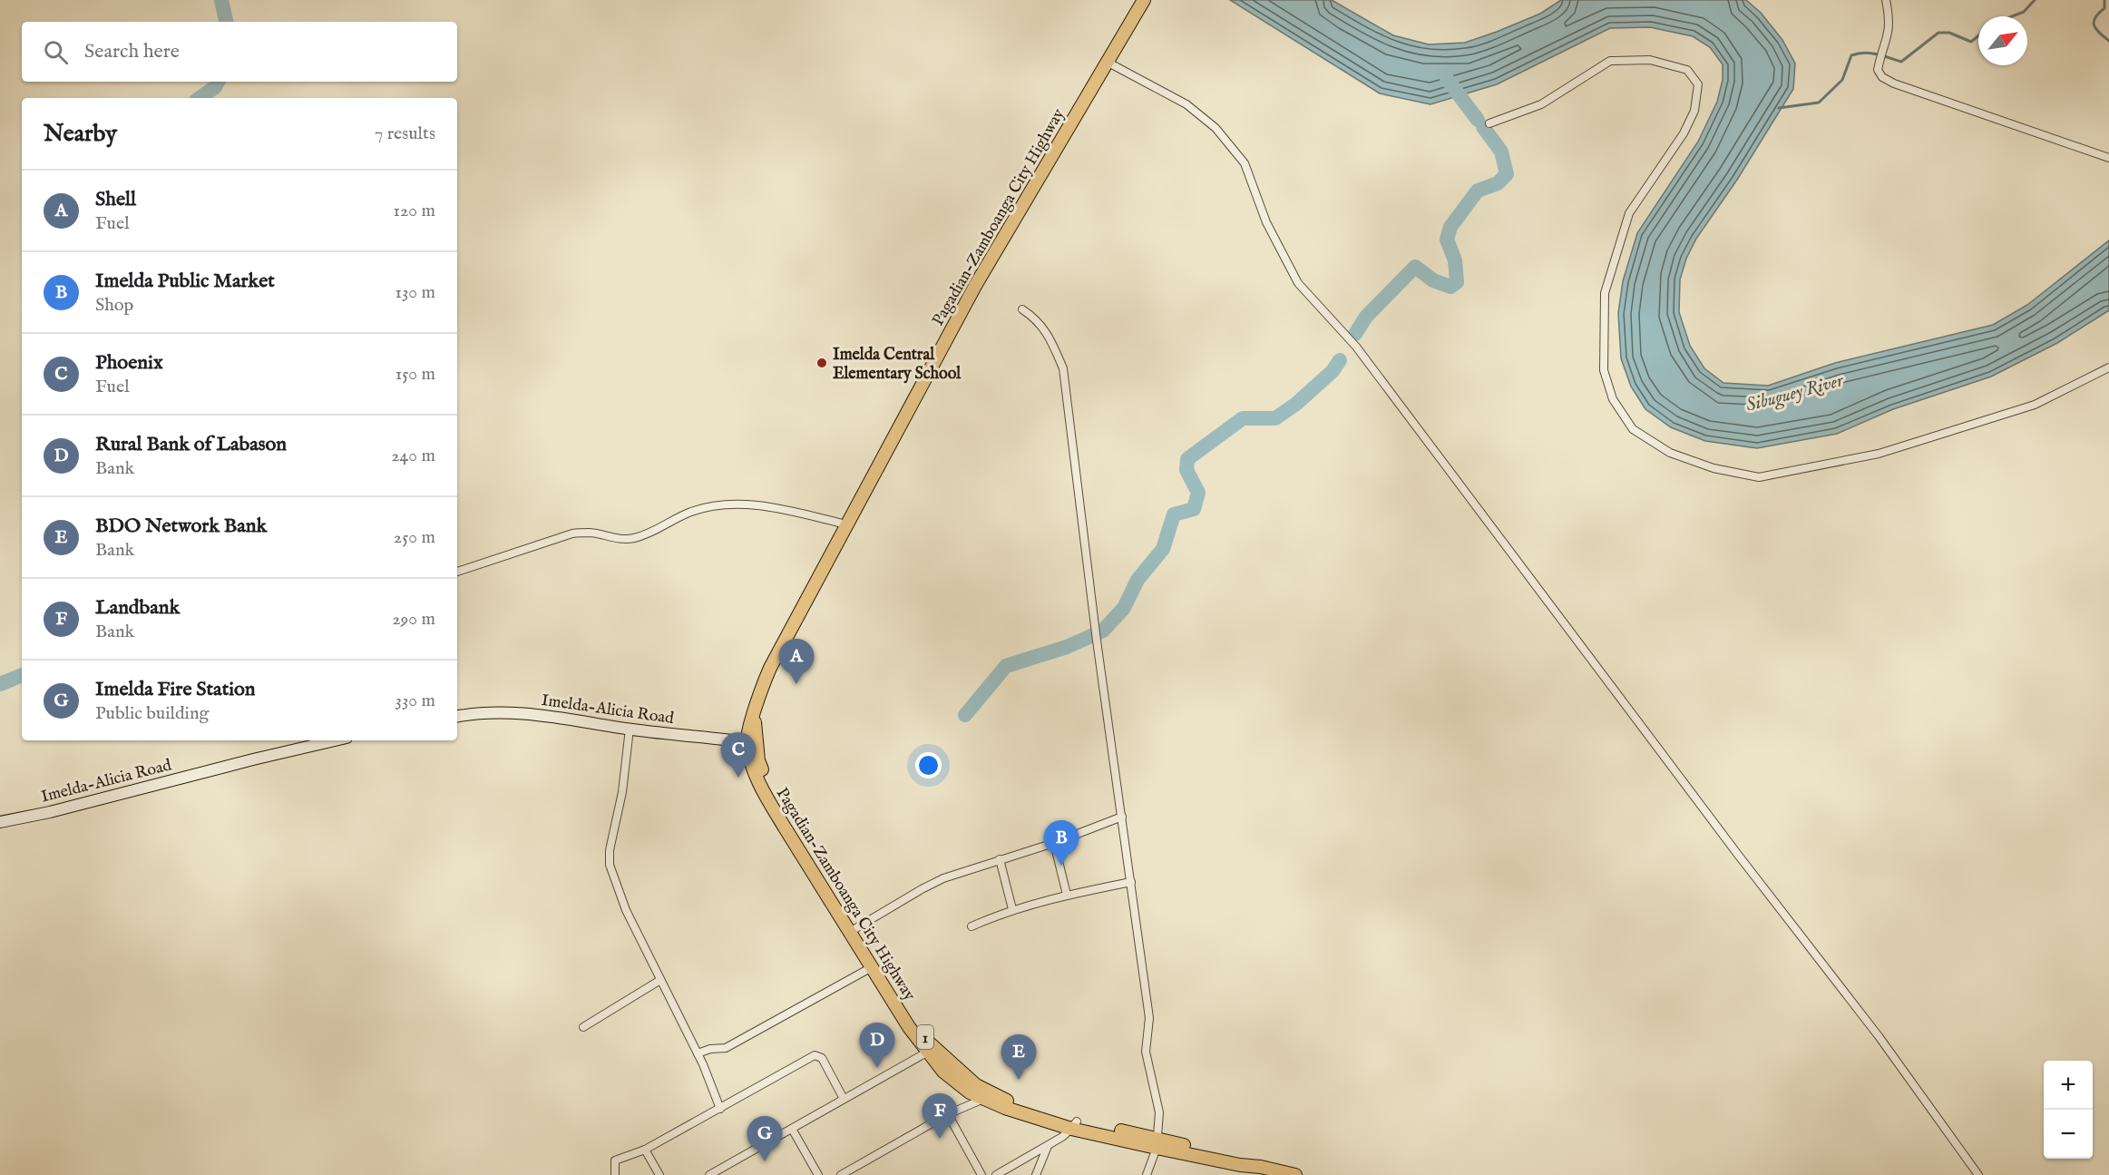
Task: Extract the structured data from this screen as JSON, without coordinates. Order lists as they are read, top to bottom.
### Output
{
  "streets": {
    "highway": ["Pagadian-Zamboanga City Highway", "1"],
    "main road": ["Imelda-Alicia Road"]
  },
  "crossings": [
    ["Pagadian-Zamboanga City Highway", "Imelda-Alicia Road"]
  ],
  "water": ["Sibuguey River"],
  "places": ["Imelda Central Elementary School"],
  "north": "top right",
  "page": {
    "search": "Search here",
    "heading": ["Nearby", "7 results"],
    "list": [
      {
        "mark": "A",
        "name": "Shell",
        "note": "Fuel",
        "value": "120 m"
      },
      {
        "mark": "B",
        "name": "Imelda Public Market",
        "note": "Shop",
        "value": "130 m"
      },
      {
        "mark": "C",
        "name": "Phoenix",
        "note": "Fuel",
        "value": "150 m"
      },
      {
        "mark": "D",
        "name": "Rural Bank of Labason",
        "note": "Bank",
        "value": "240 m"
      },
      {
        "mark": "E",
        "name": "BDO Network Bank",
        "note": "Bank",
        "value": "250 m"
      },
      {
        "mark": "F",
        "name": "Landbank",
        "note": "Bank",
        "value": "290 m"
      },
      {
        "mark": "G",
        "name": "Imelda Fire Station",
        "note": "Public building",
        "value": "330 m"
      }
    ],
    "pins": [
      "A",
      "C",
      "B",
      "D",
      "E",
      "F",
      "G"
    ],
    "map_buttons": ["+", "−"]
  }
}
